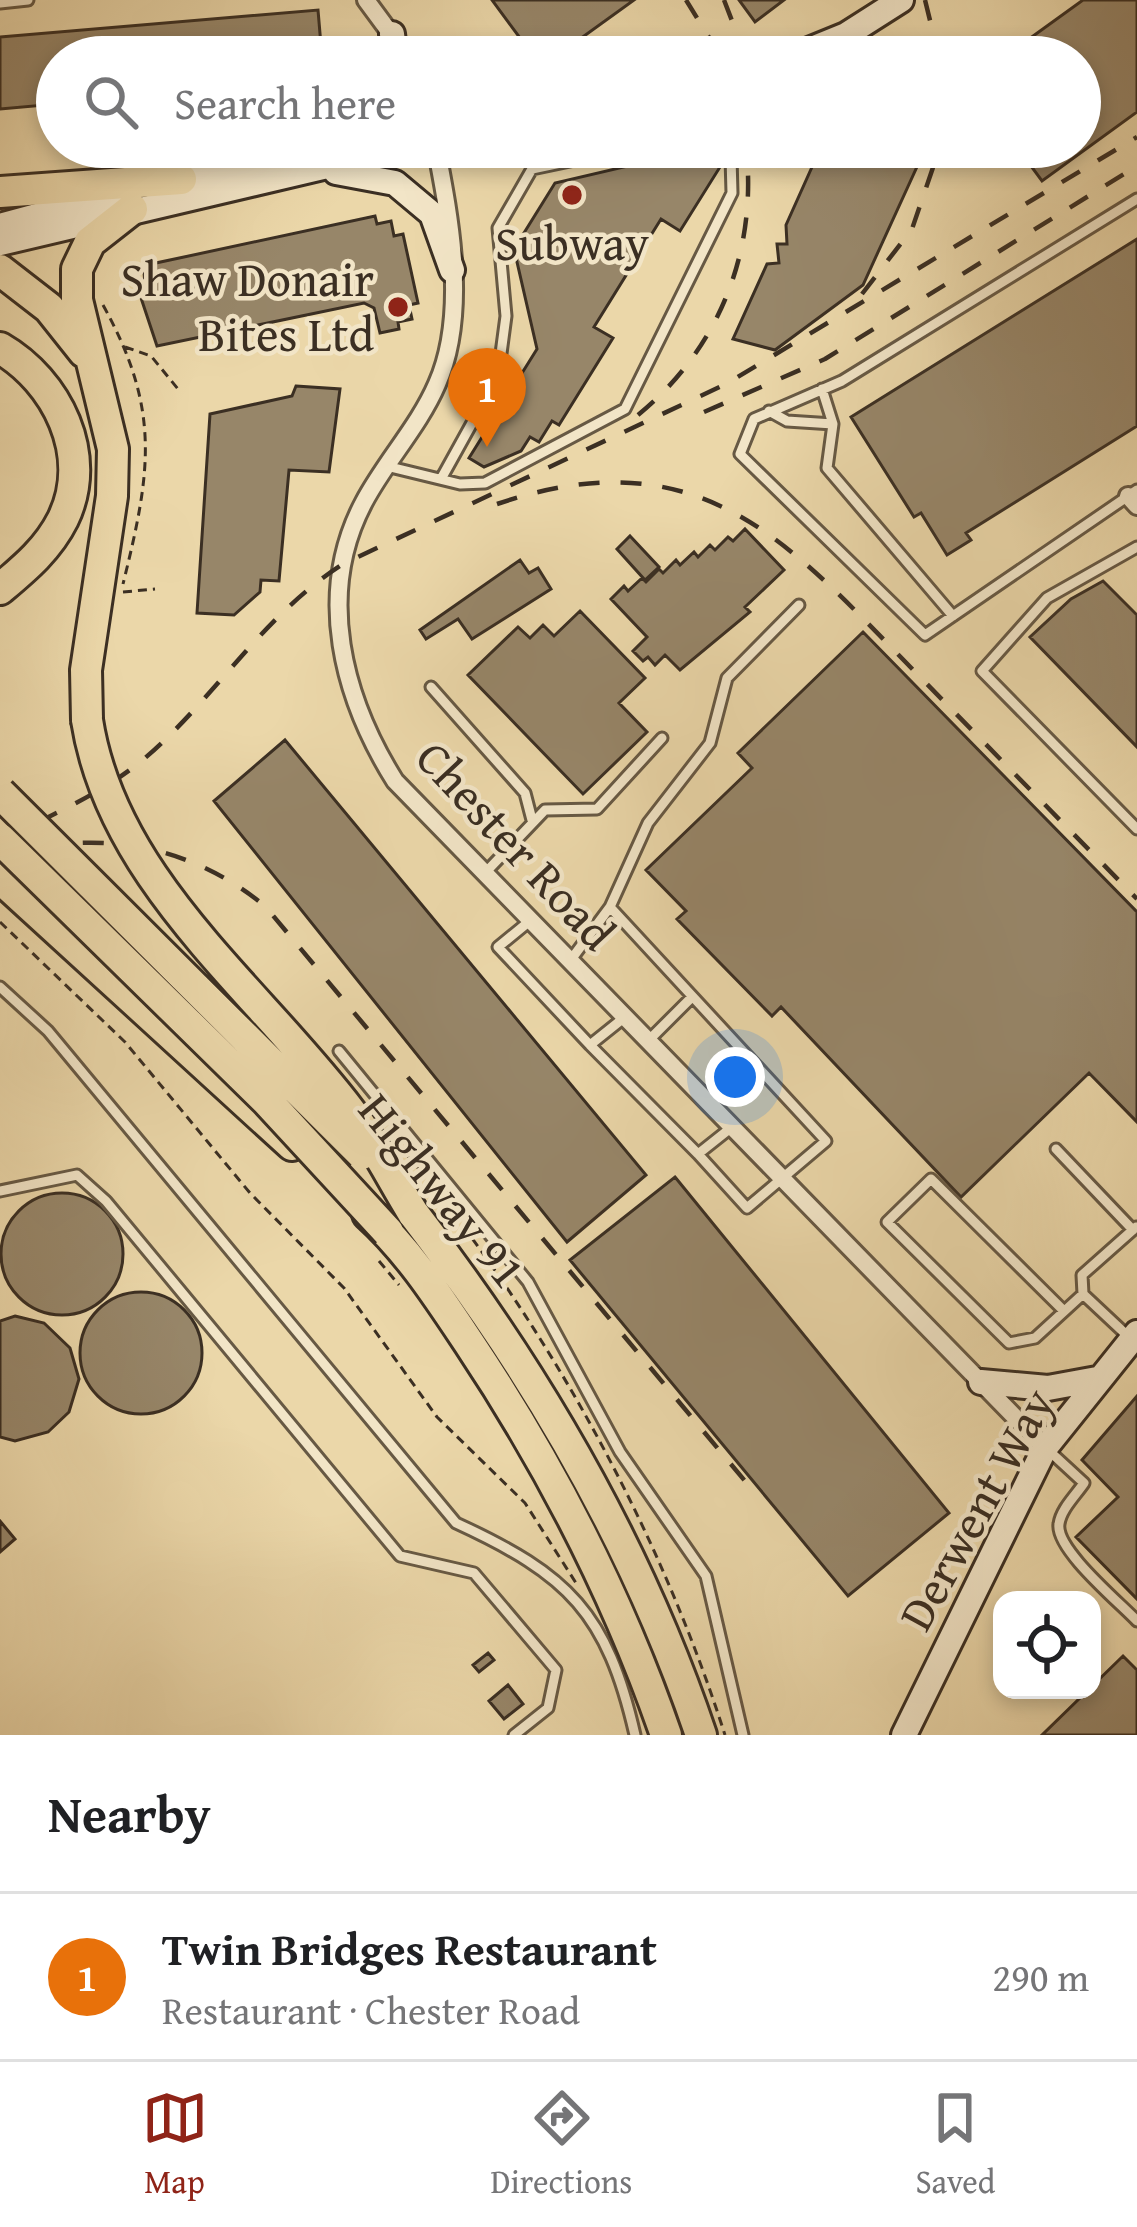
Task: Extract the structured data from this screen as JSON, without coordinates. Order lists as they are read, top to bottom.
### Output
{
  "streets": {
    "highway": ["Highway 91"],
    "street": ["Chester Road", "Derwent Way"]
  },
  "crossings": [
    ["Chester Road", "Derwent Way"]
  ],
  "places": ["Subway", "Shaw Donair Bites Ltd"],
  "page": {
    "search": "Search here",
    "pins": "1",
    "heading": "Nearby",
    "list": [
      {
        "mark": "1",
        "name": "Twin Bridges Restaurant",
        "note": "Restaurant · Chester Road",
        "value": "290 m"
      }
    ],
    "nav": ["Map", "Directions", "Saved"]
  }
}
